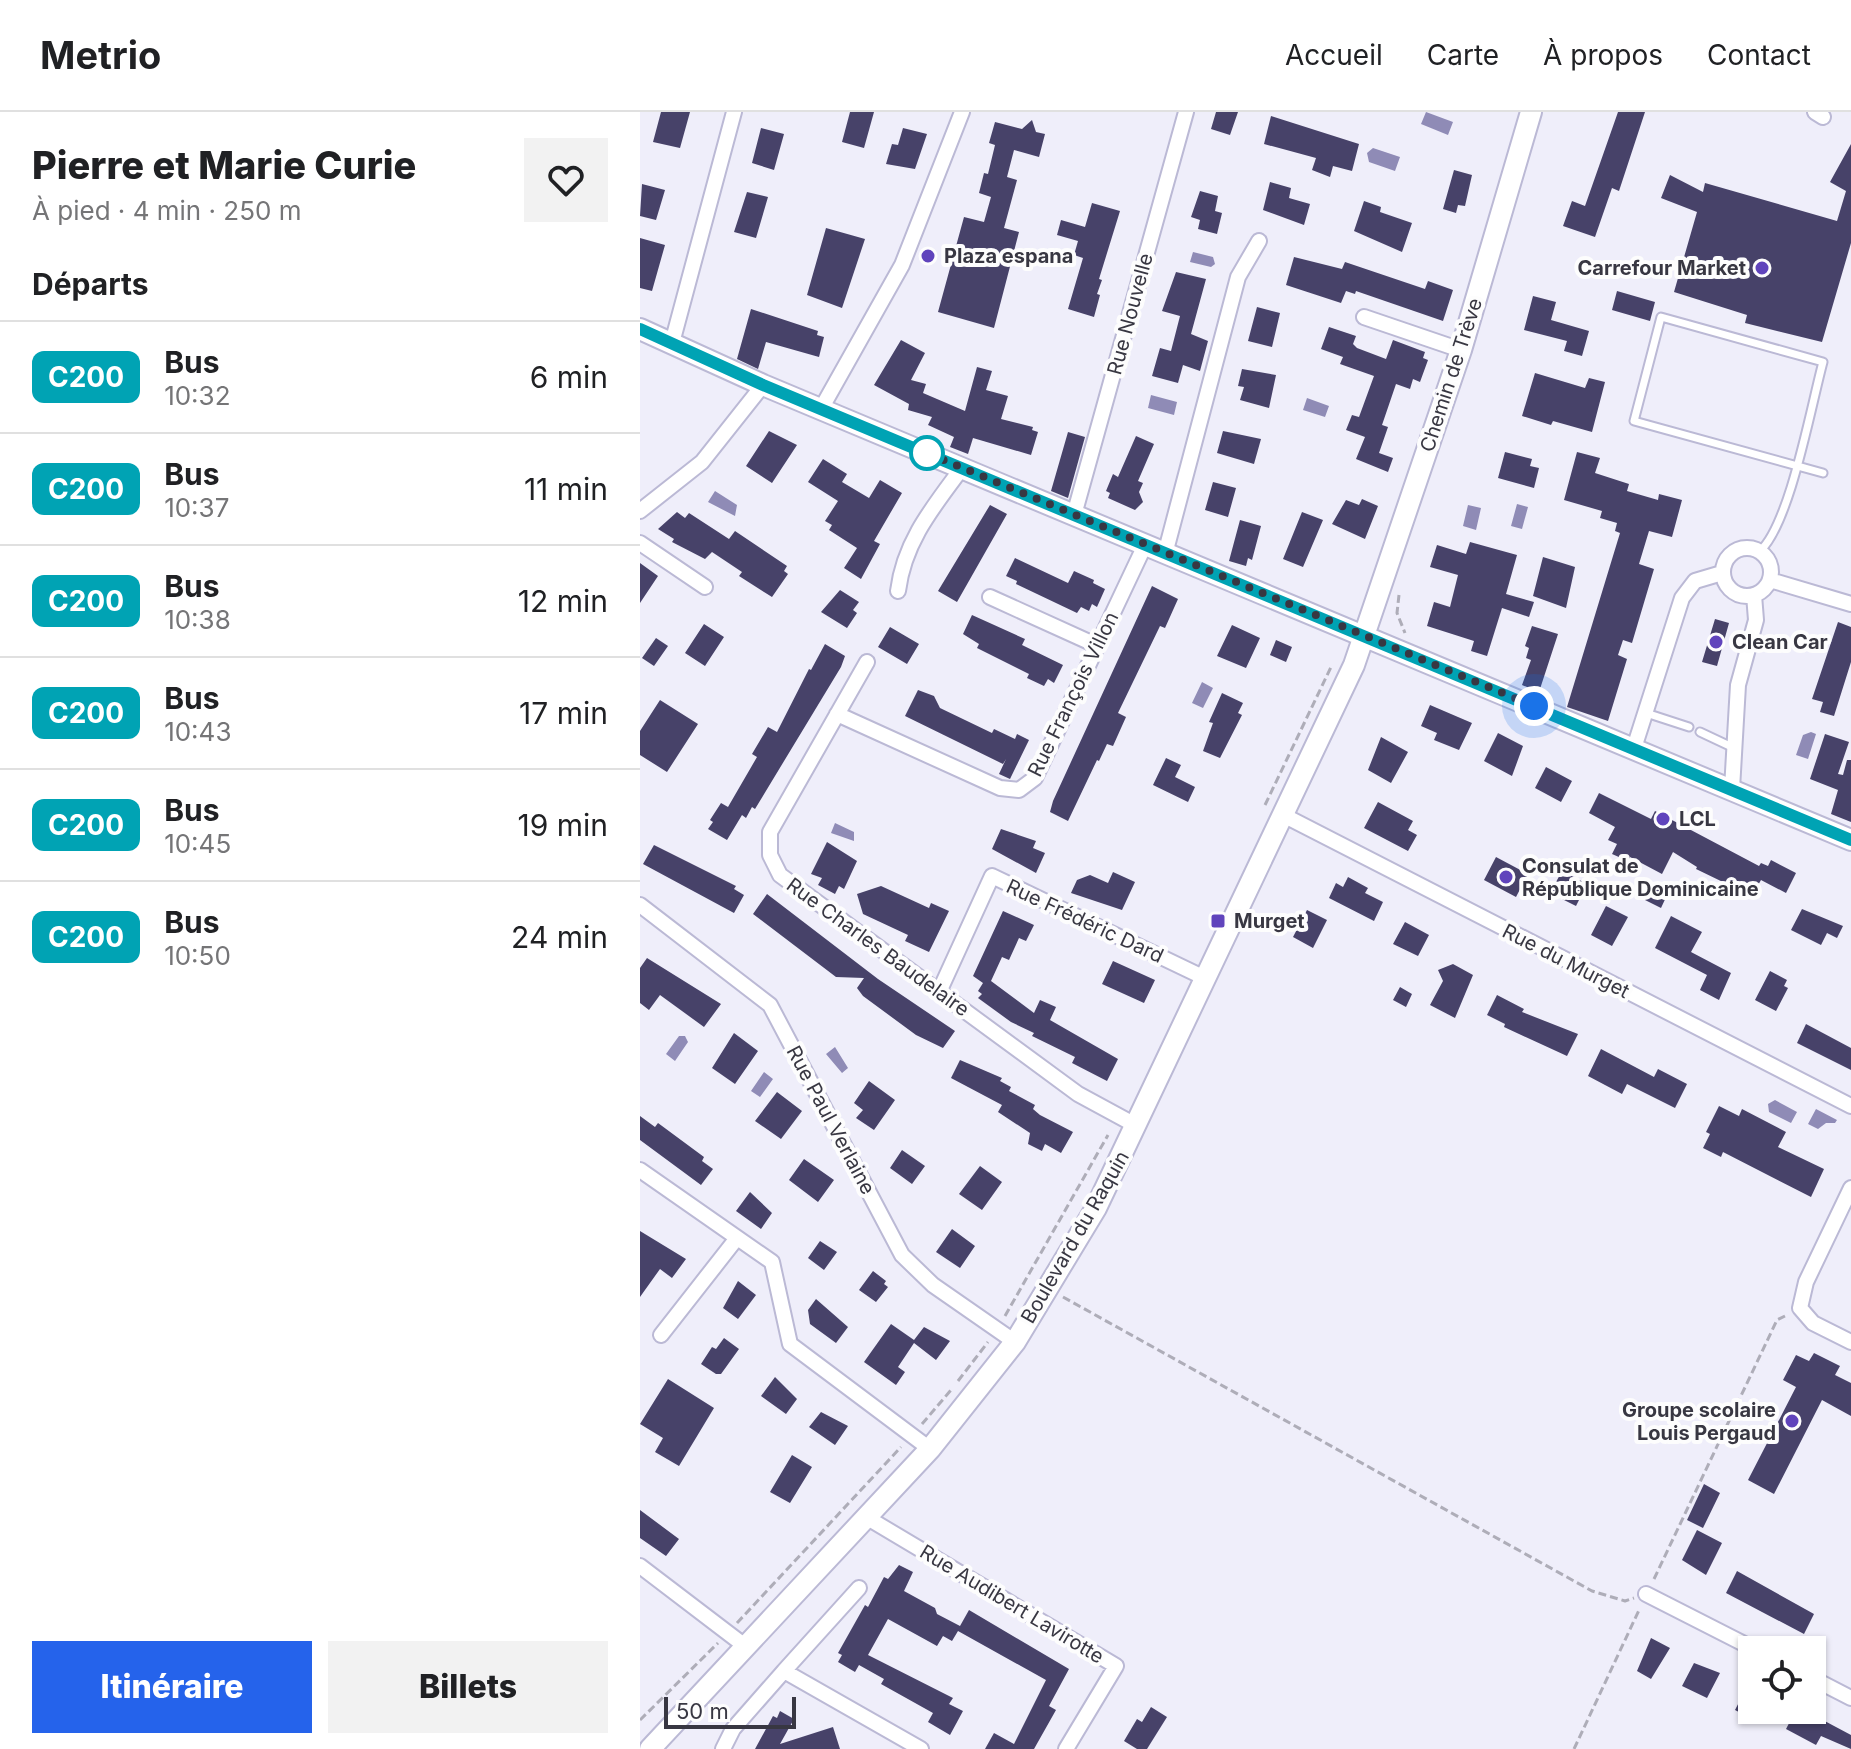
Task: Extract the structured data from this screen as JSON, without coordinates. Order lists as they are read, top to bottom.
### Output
{
  "streets": {
    "street": [
      "Rue Nouvelle",
      "Chemin de Trève",
      "Rue François Villon",
      "Rue Frédéric Dard",
      "Rue Charles Baudelaire",
      "Rue du Murget",
      "Rue Paul Verlaine",
      "Boulevard du Raquin",
      "Rue Audibert Lavirotte"
    ]
  },
  "crossings": [
    ["Chemin de Trève", "Boulevard du Raquin"],
    ["Rue François Villon", "Rue Charles Baudelaire"],
    ["Rue Frédéric Dard", "Rue Charles Baudelaire"],
    ["Rue Frédéric Dard", "Boulevard du Raquin"],
    ["Rue Charles Baudelaire", "Boulevard du Raquin"],
    ["Rue du Murget", "Boulevard du Raquin"],
    ["Rue Paul Verlaine", "Boulevard du Raquin"],
    ["Boulevard du Raquin", "Rue Audibert Lavirotte"]
  ],
  "places": {
    "other": [
      "Plaza espana",
      "Carrefour Market",
      "Clean Car",
      "LCL",
      "Consulat de République Dominicaine",
      "Groupe scolaire Louis Pergaud"
    ],
    "transit": ["Murget"]
  },
  "lines": ["bus line C200"],
  "scale_bar": "50 m",
  "page": {
    "header": "Metrio",
    "nav": [
      "Accueil",
      "Carte",
      "À propos",
      "Contact"
    ],
    "heading": [
      ["Pierre et Marie Curie", "À pied · 4 min · 250 m"],
      "Départs"
    ],
    "list": [
      {
        "mark": "C200",
        "name": "Bus",
        "note": "10:32",
        "value": "6 min"
      },
      {
        "mark": "C200",
        "name": "Bus",
        "note": "10:37",
        "value": "11 min"
      },
      {
        "mark": "C200",
        "name": "Bus",
        "note": "10:38",
        "value": "12 min"
      },
      {
        "mark": "C200",
        "name": "Bus",
        "note": "10:43",
        "value": "17 min"
      },
      {
        "mark": "C200",
        "name": "Bus",
        "note": "10:45",
        "value": "19 min"
      },
      {
        "mark": "C200",
        "name": "Bus",
        "note": "10:50",
        "value": "24 min"
      }
    ],
    "buttons": ["Itinéraire", "Billets"],
    "scale": "50 m"
  }
}
